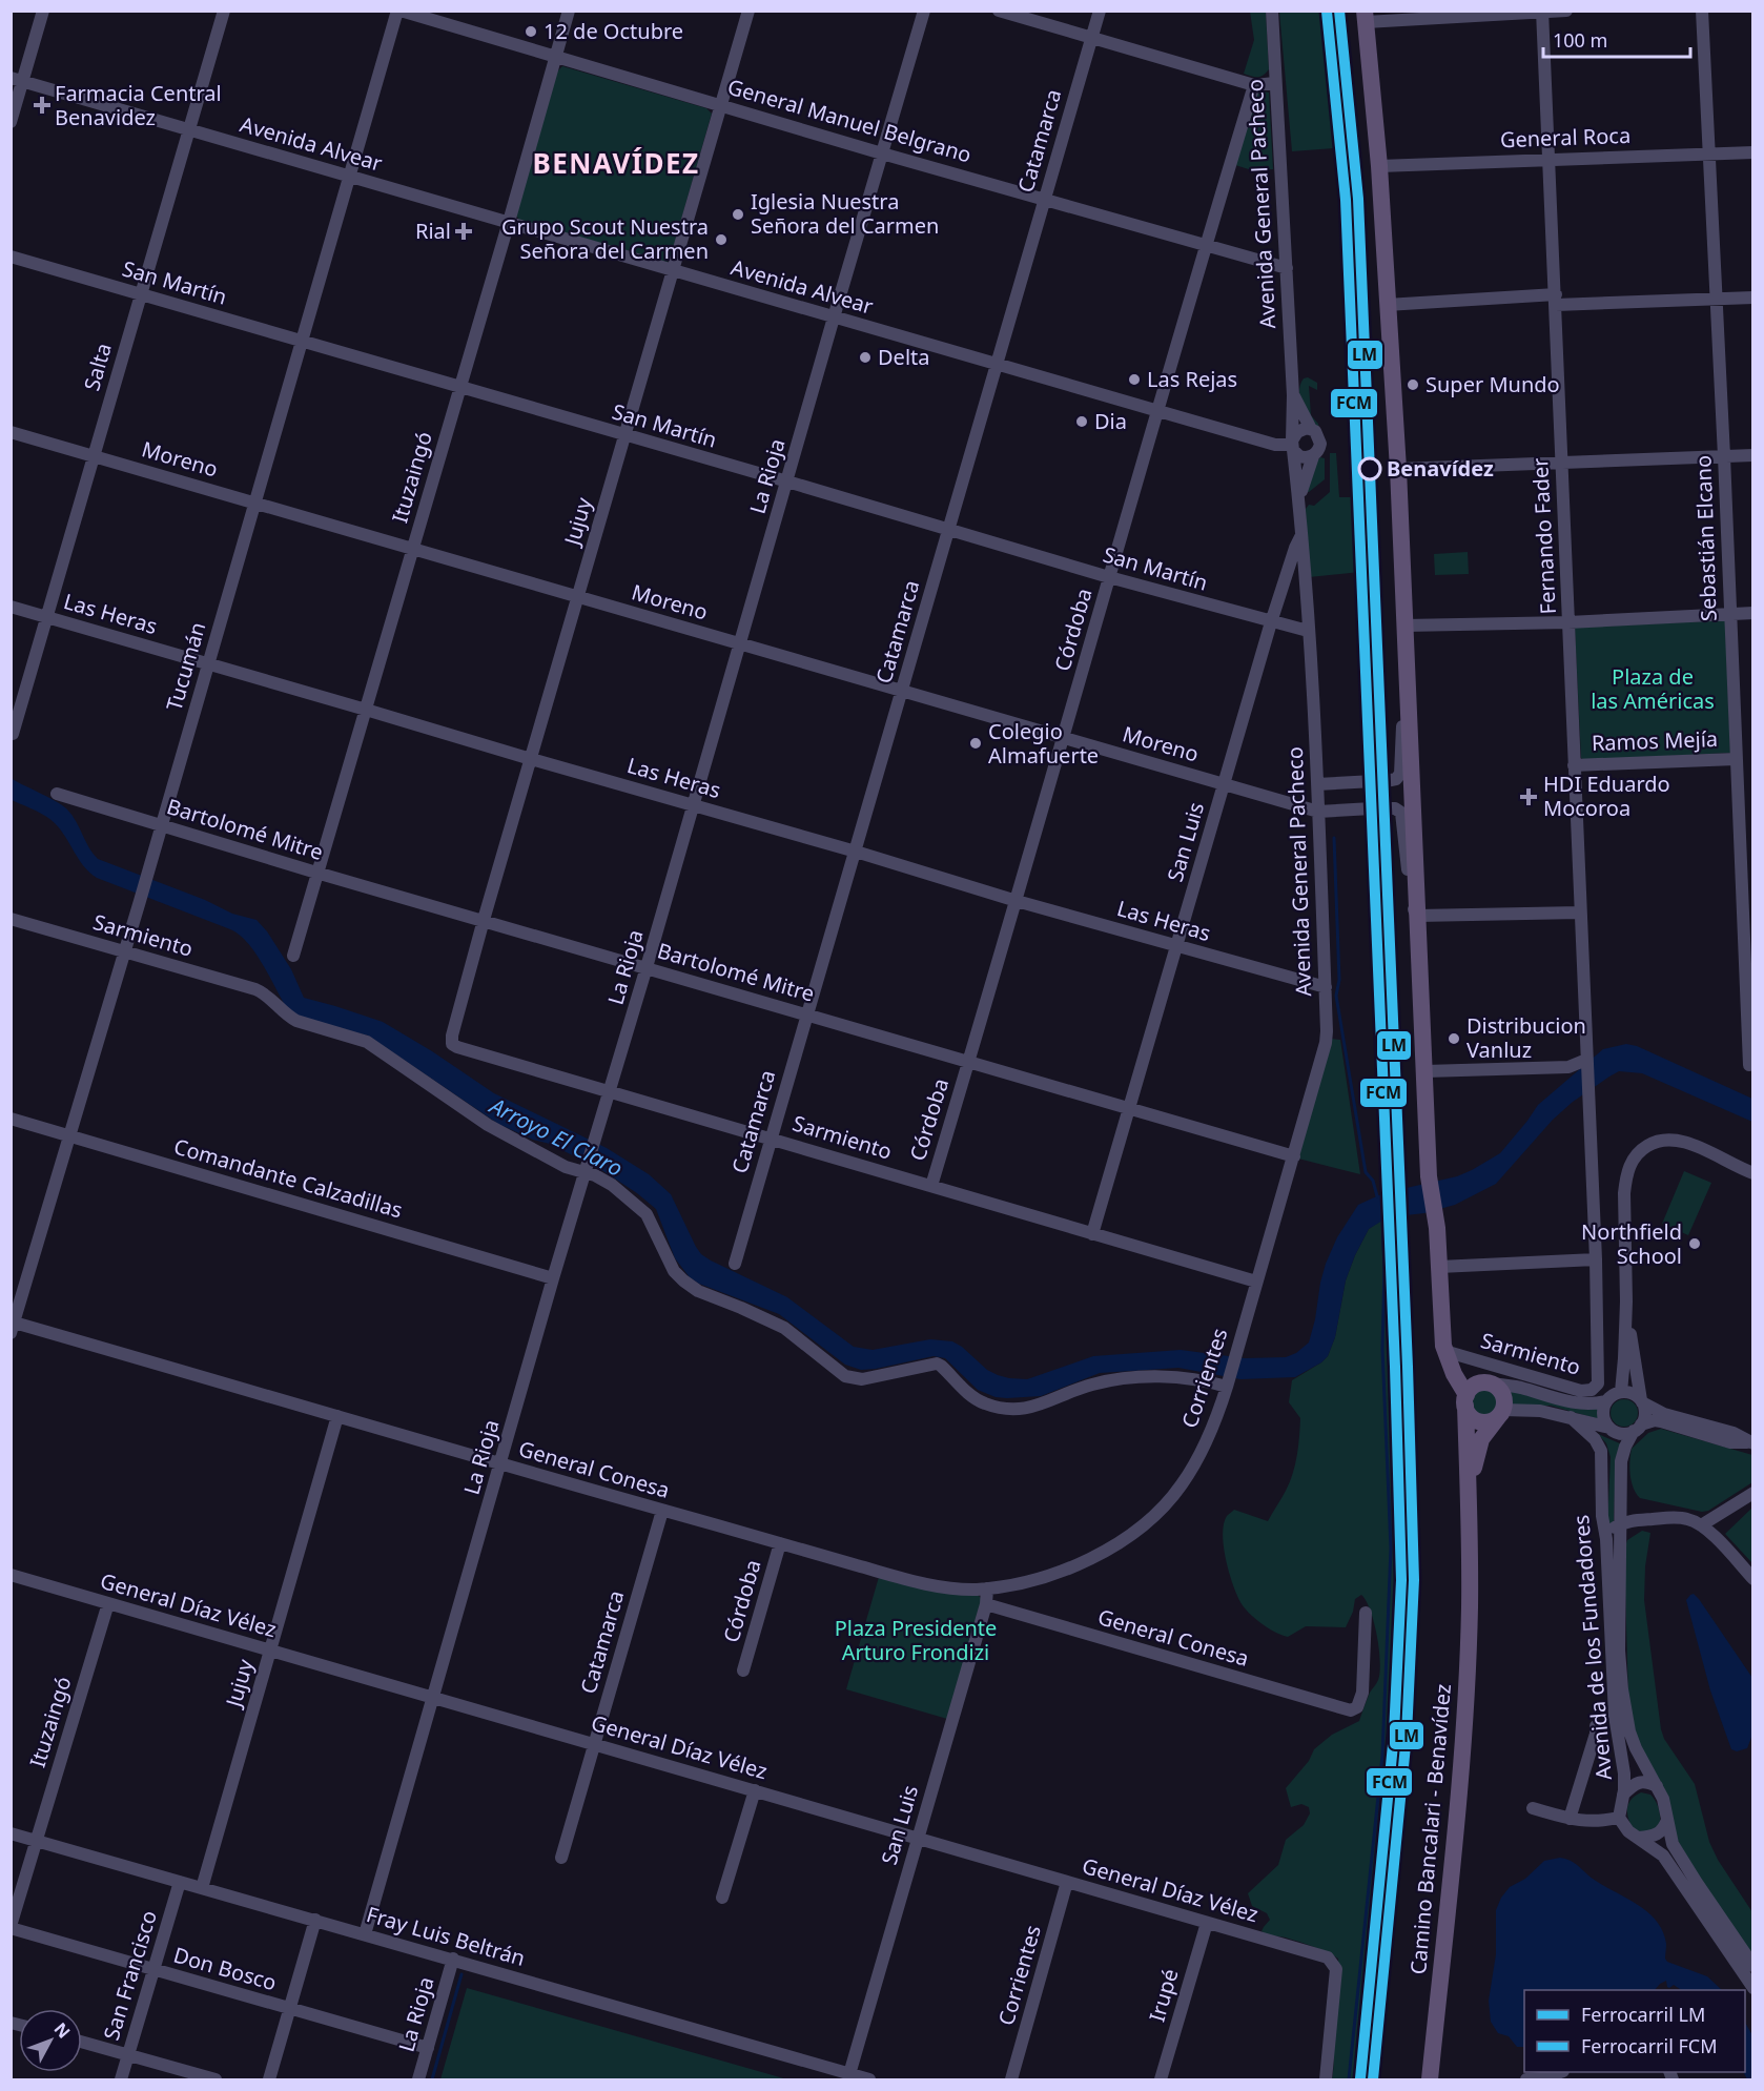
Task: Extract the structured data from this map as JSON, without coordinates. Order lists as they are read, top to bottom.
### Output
{
  "streets": {
    "main road": ["Camino Bancalari - Benavídez"],
    "street": [
      "General Manuel Belgrano",
      "General Roca",
      "Catamarca",
      "Avenida Alvear",
      "Avenida General Pacheco",
      "San Martín",
      "Salta",
      "Moreno",
      "La Rioja",
      "Ituzaingó",
      "Jujuy",
      "Fernando Fader",
      "Sebastián Elcano",
      "Las Heras",
      "Córdoba",
      "Tucumán",
      "Ramos Mejía",
      "Bartolomé Mitre",
      "San Luis",
      "Sarmiento",
      "Comandante Calzadillas",
      "Corrientes",
      "General Conesa",
      "General Díaz Vélez",
      "Avenida de los Fundadores",
      "Fray Luis Beltrán",
      "Don Bosco",
      "San Francisco",
      "Irupé"
    ]
  },
  "crossings": [
    ["General Manuel Belgrano", "Catamarca"],
    ["General Manuel Belgrano", "Avenida General Pacheco"],
    ["General Manuel Belgrano", "La Rioja"],
    ["General Manuel Belgrano", "Ituzaingó"],
    ["General Manuel Belgrano", "Jujuy"],
    ["General Manuel Belgrano", "Córdoba"],
    ["General Manuel Belgrano", "Tucumán"],
    ["General Roca", "Fernando Fader"],
    ["General Roca", "Sebastián Elcano"],
    ["Catamarca", "Avenida Alvear"],
    ["Catamarca", "San Martín"],
    ["Catamarca", "Moreno"],
    ["Catamarca", "Las Heras"],
    ["Catamarca", "Bartolomé Mitre"],
    ["Catamarca", "Sarmiento"],
    ["Catamarca", "General Conesa"],
    ["Catamarca", "General Díaz Vélez"],
    ["Avenida Alvear", "Avenida General Pacheco"],
    ["Avenida Alvear", "Salta"],
    ["Avenida Alvear", "La Rioja"],
    ["Avenida Alvear", "Ituzaingó"],
    ["Avenida Alvear", "Jujuy"],
    ["Avenida Alvear", "Córdoba"],
    ["Avenida Alvear", "Tucumán"],
    ["Avenida General Pacheco", "San Martín"],
    ["Avenida General Pacheco", "Moreno"],
    ["Avenida General Pacheco", "Las Heras"],
    ["Avenida General Pacheco", "Bartolomé Mitre"],
    ["Avenida General Pacheco", "San Luis"],
    ["Avenida General Pacheco", "Sarmiento"],
    ["Avenida General Pacheco", "Corrientes"],
    ["San Martín", "Salta"],
    ["San Martín", "La Rioja"],
    ["San Martín", "Ituzaingó"],
    ["San Martín", "Jujuy"],
    ["San Martín", "Córdoba"],
    ["San Martín", "Tucumán"],
    ["San Martín", "San Luis"],
    ["Salta", "Moreno"],
    ["Salta", "Las Heras"],
    ["Moreno", "La Rioja"],
    ["Moreno", "Ituzaingó"],
    ["Moreno", "Jujuy"],
    ["Moreno", "Córdoba"],
    ["Moreno", "Tucumán"],
    ["Moreno", "San Luis"],
    ["La Rioja", "Las Heras"],
    ["La Rioja", "Bartolomé Mitre"],
    ["La Rioja", "Sarmiento"],
    ["La Rioja", "Comandante Calzadillas"],
    ["La Rioja", "General Conesa"],
    ["La Rioja", "General Díaz Vélez"],
    ["La Rioja", "Fray Luis Beltrán"],
    ["La Rioja", "Don Bosco"],
    ["Ituzaingó", "Las Heras"],
    ["Ituzaingó", "Bartolomé Mitre"],
    ["Ituzaingó", "General Díaz Vélez"],
    ["Ituzaingó", "Fray Luis Beltrán"],
    ["Ituzaingó", "Don Bosco"],
    ["Jujuy", "Las Heras"],
    ["Jujuy", "Bartolomé Mitre"],
    ["Jujuy", "Sarmiento"],
    ["Jujuy", "General Conesa"],
    ["Jujuy", "General Díaz Vélez"],
    ["Jujuy", "Fray Luis Beltrán"],
    ["Fernando Fader", "Ramos Mejía"],
    ["Fernando Fader", "Sarmiento"],
    ["Sebastián Elcano", "Ramos Mejía"],
    ["Las Heras", "Córdoba"],
    ["Las Heras", "Tucumán"],
    ["Las Heras", "San Luis"],
    ["Córdoba", "Bartolomé Mitre"],
    ["Córdoba", "Sarmiento"],
    ["Córdoba", "General Conesa"],
    ["Tucumán", "Bartolomé Mitre"],
    ["Tucumán", "Sarmiento"],
    ["Tucumán", "Comandante Calzadillas"],
    ["Tucumán", "General Conesa"],
    ["Bartolomé Mitre", "San Luis"],
    ["San Luis", "Sarmiento"],
    ["San Luis", "Corrientes"],
    ["San Luis", "General Conesa"],
    ["San Luis", "General Díaz Vélez"],
    ["San Luis", "Fray Luis Beltrán"],
    ["Sarmiento", "Corrientes"],
    ["Corrientes", "General Conesa"],
    ["Corrientes", "General Díaz Vélez"],
    ["General Díaz Vélez", "Irupé"],
    ["Fray Luis Beltrán", "San Francisco"],
    ["Don Bosco", "San Francisco"]
  ],
  "districts": ["BENAVÍDEZ"],
  "water": ["Arroyo El Claro"],
  "parks": ["Plaza de las Américas", "Plaza Presidente Arturo Frondizi"],
  "places": {
    "other": [
      "12 de Octubre",
      "Iglesia Nuestra Señora del Carmen",
      "Grupo Scout Nuestra Señora del Carmen",
      "Delta",
      "Las Rejas",
      "Super Mundo",
      "Dia",
      "Benavídez",
      "Colegio Almafuerte",
      "Distribucion Vanluz",
      "Northfield School"
    ],
    "health": ["Farmacia Central Benavidez", "Rial", "HDI Eduardo Mocoroa"]
  },
  "lines": ["rail line LM", "rail line FCM"],
  "legend": ["Ferrocarril LM", "Ferrocarril FCM"],
  "scale_bar": "100 m",
  "north": "top right"
}
